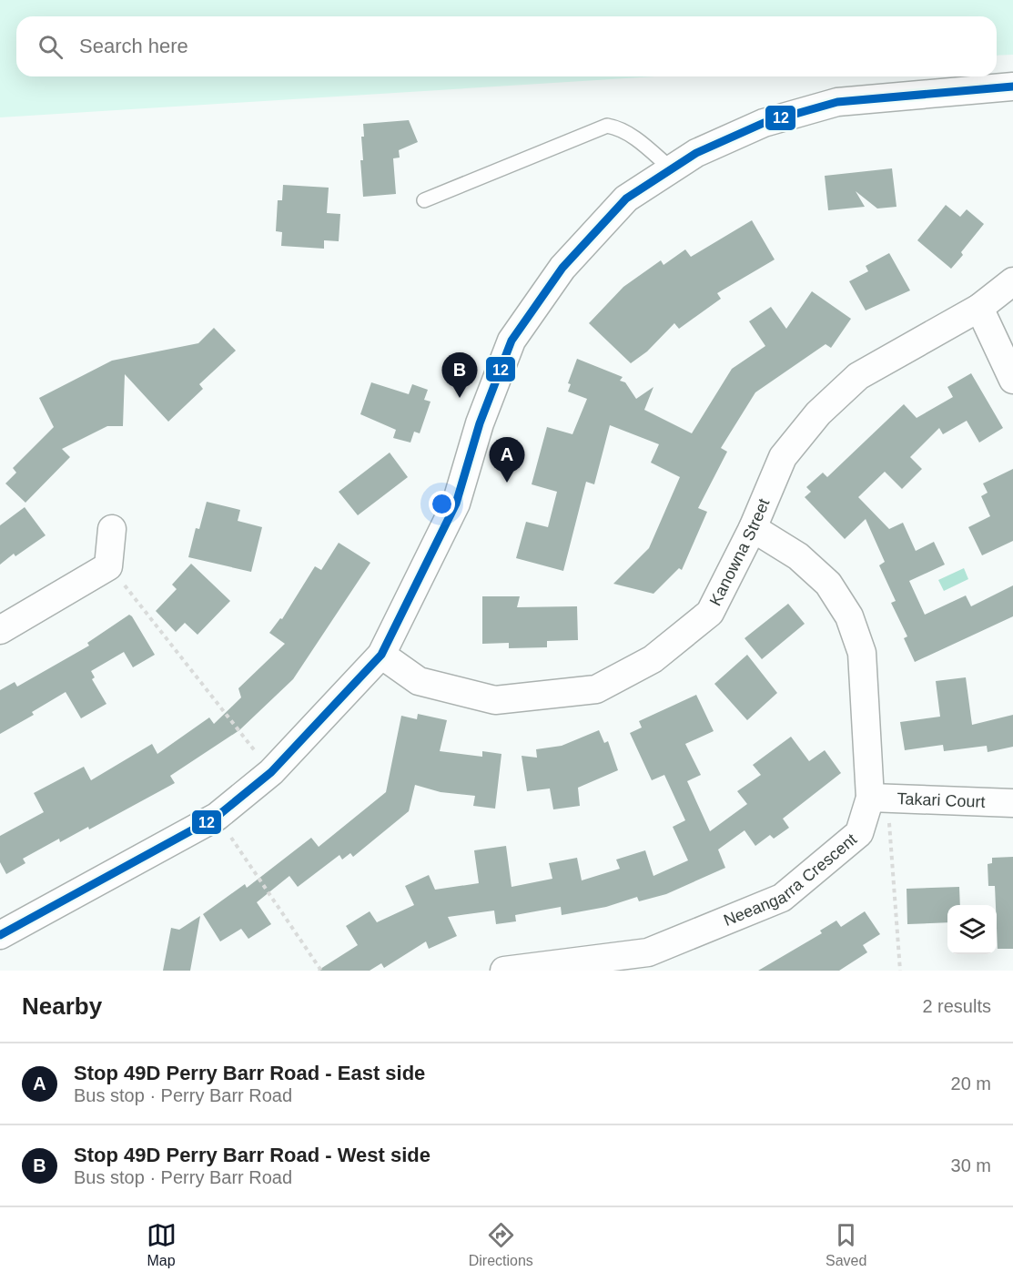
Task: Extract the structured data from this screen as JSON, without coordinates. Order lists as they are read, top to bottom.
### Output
{
  "streets": {
    "street": ["Kanowna Street", "Takari Court", "Neeangarra Crescent"]
  },
  "crossings": [
    ["Kanowna Street", "Neeangarra Crescent"],
    ["Takari Court", "Neeangarra Crescent"]
  ],
  "lines": ["transit line 12"],
  "page": {
    "search": "Search here",
    "pins": ["B", "A"],
    "heading": ["Nearby", "2 results"],
    "list": [
      {
        "mark": "A",
        "name": "Stop 49D Perry Barr Road - East side",
        "note": "Bus stop · Perry Barr Road",
        "value": "20 m"
      },
      {
        "mark": "B",
        "name": "Stop 49D Perry Barr Road - West side",
        "note": "Bus stop · Perry Barr Road",
        "value": "30 m"
      }
    ],
    "nav": ["Map", "Directions", "Saved"]
  }
}
